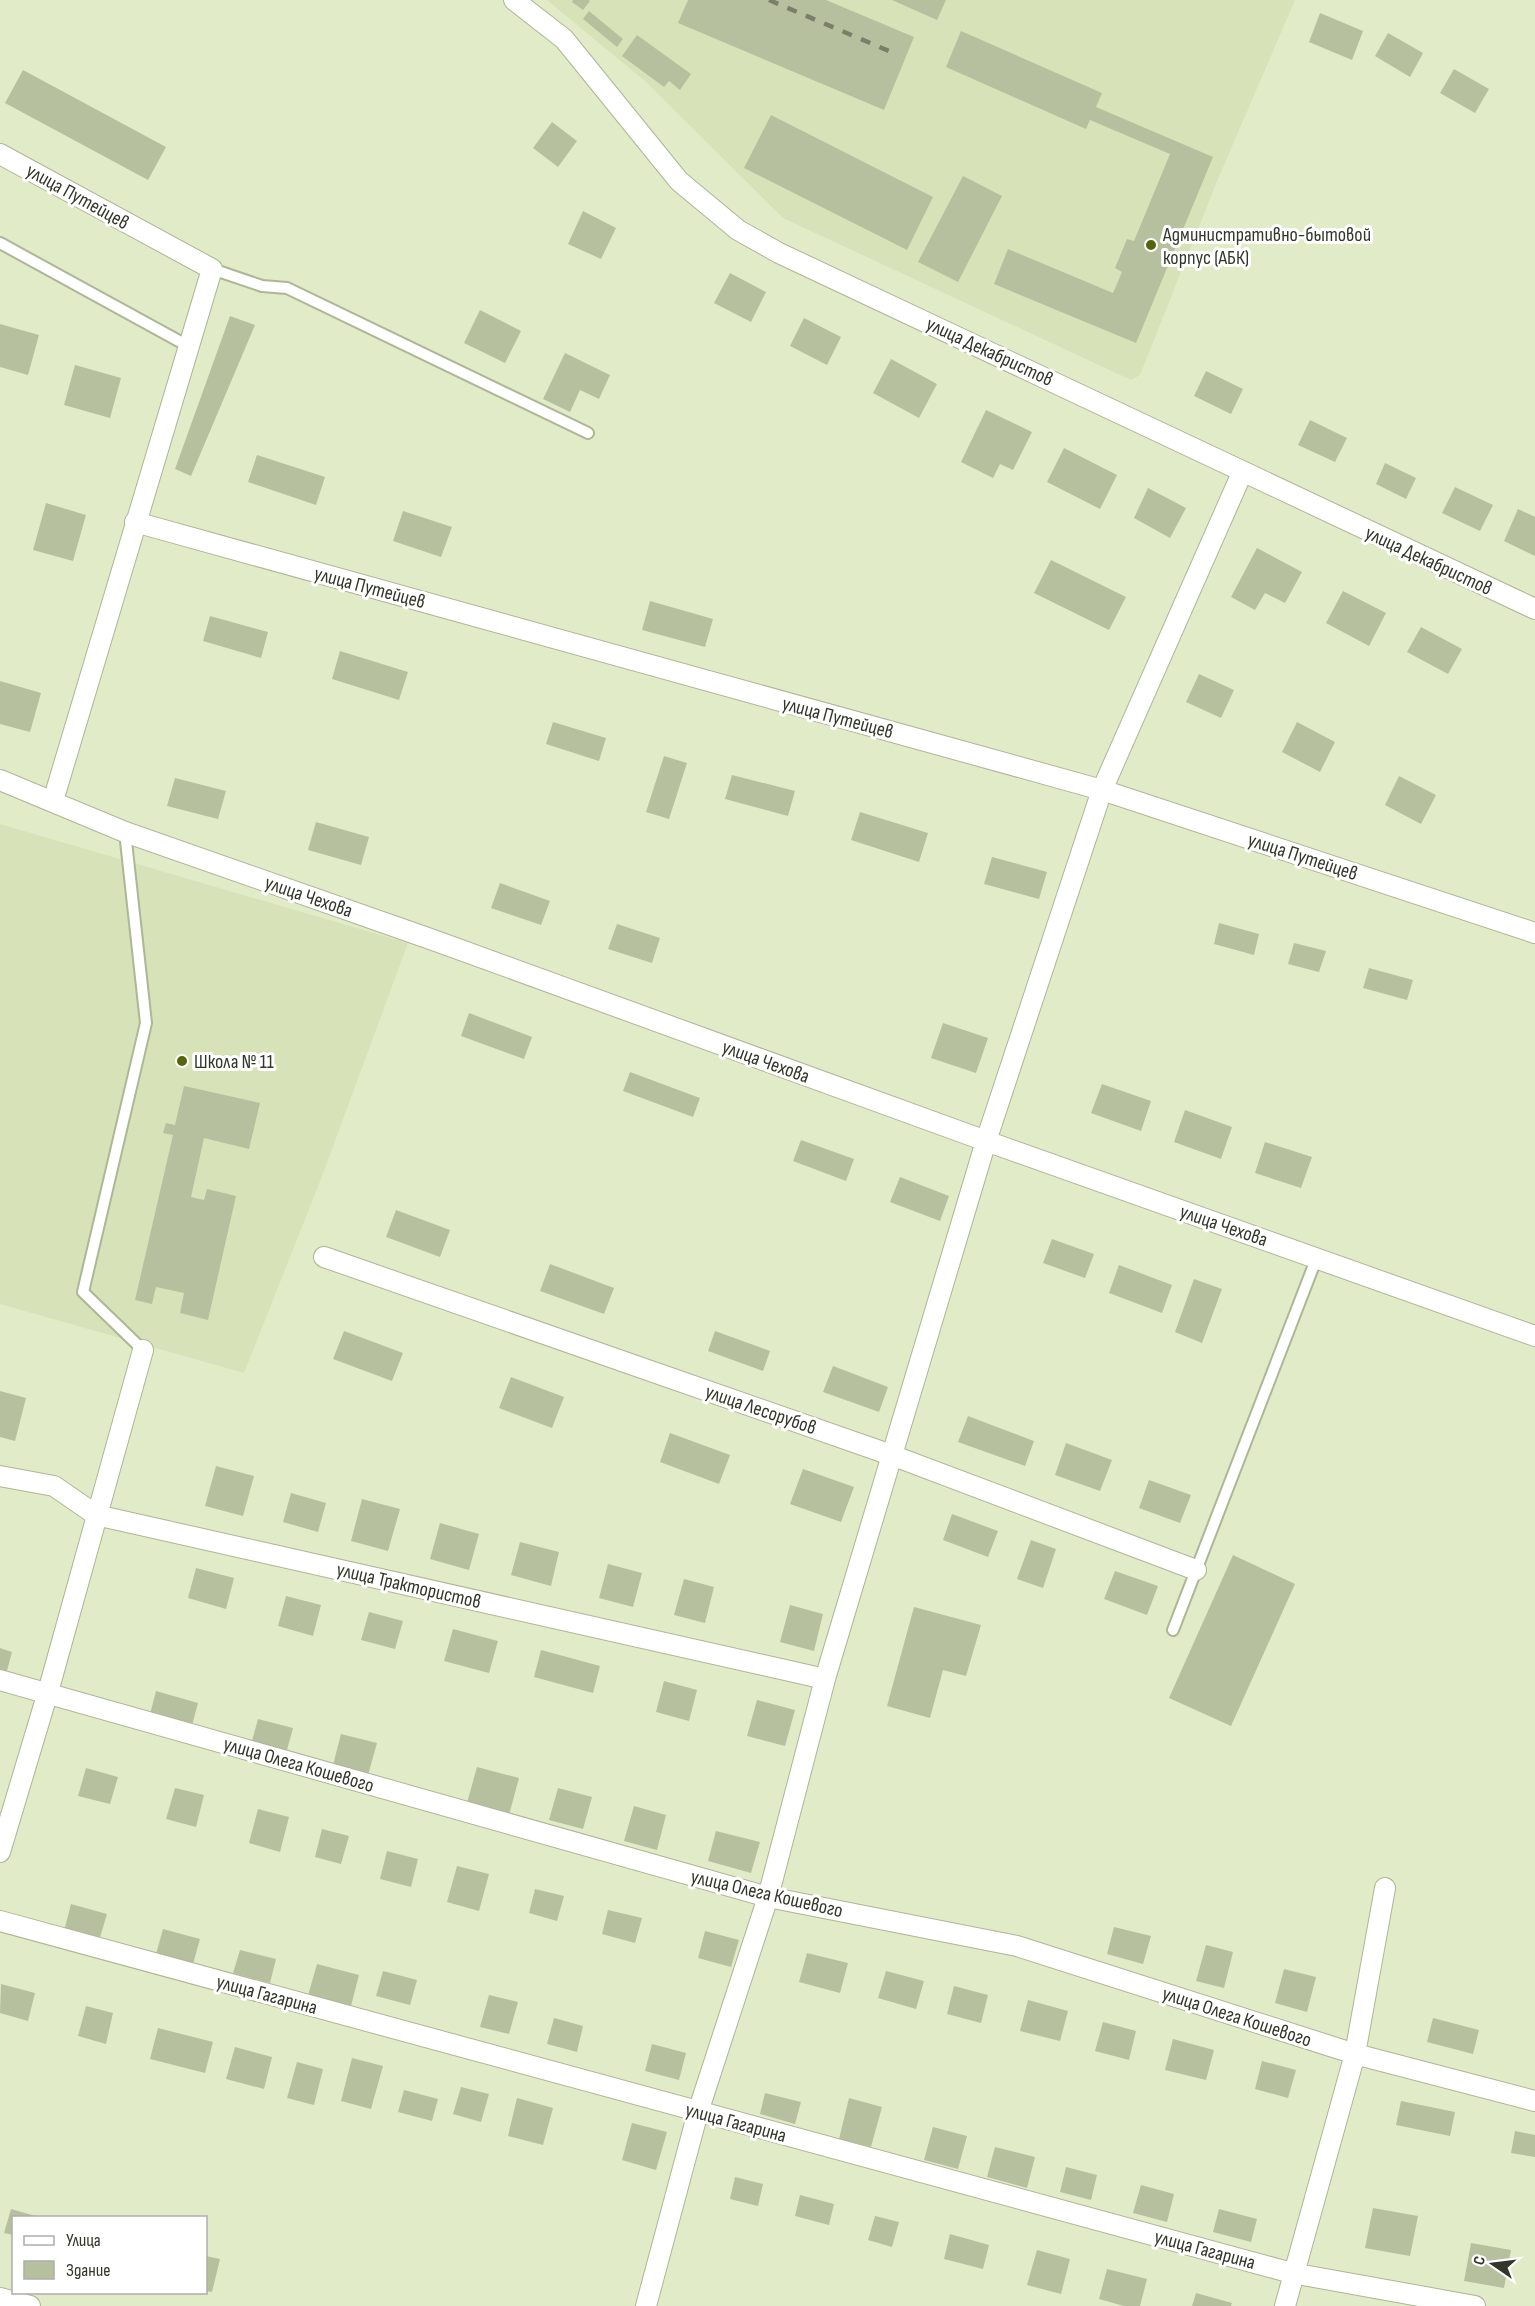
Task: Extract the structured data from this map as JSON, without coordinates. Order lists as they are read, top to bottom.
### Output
{
  "streets": {
    "street": [
      "улица Путейцев",
      "улица Декабристов",
      "улица Чехова",
      "улица Лесорубов",
      "улица Трактористов",
      "улица Олега Кошевого",
      "улица Гагарина"
    ]
  },
  "places": ["Административно-бытовой корпус (АБК)", "Школа № 11"],
  "legend": ["Улица", "Здание"],
  "north": "left"
}
